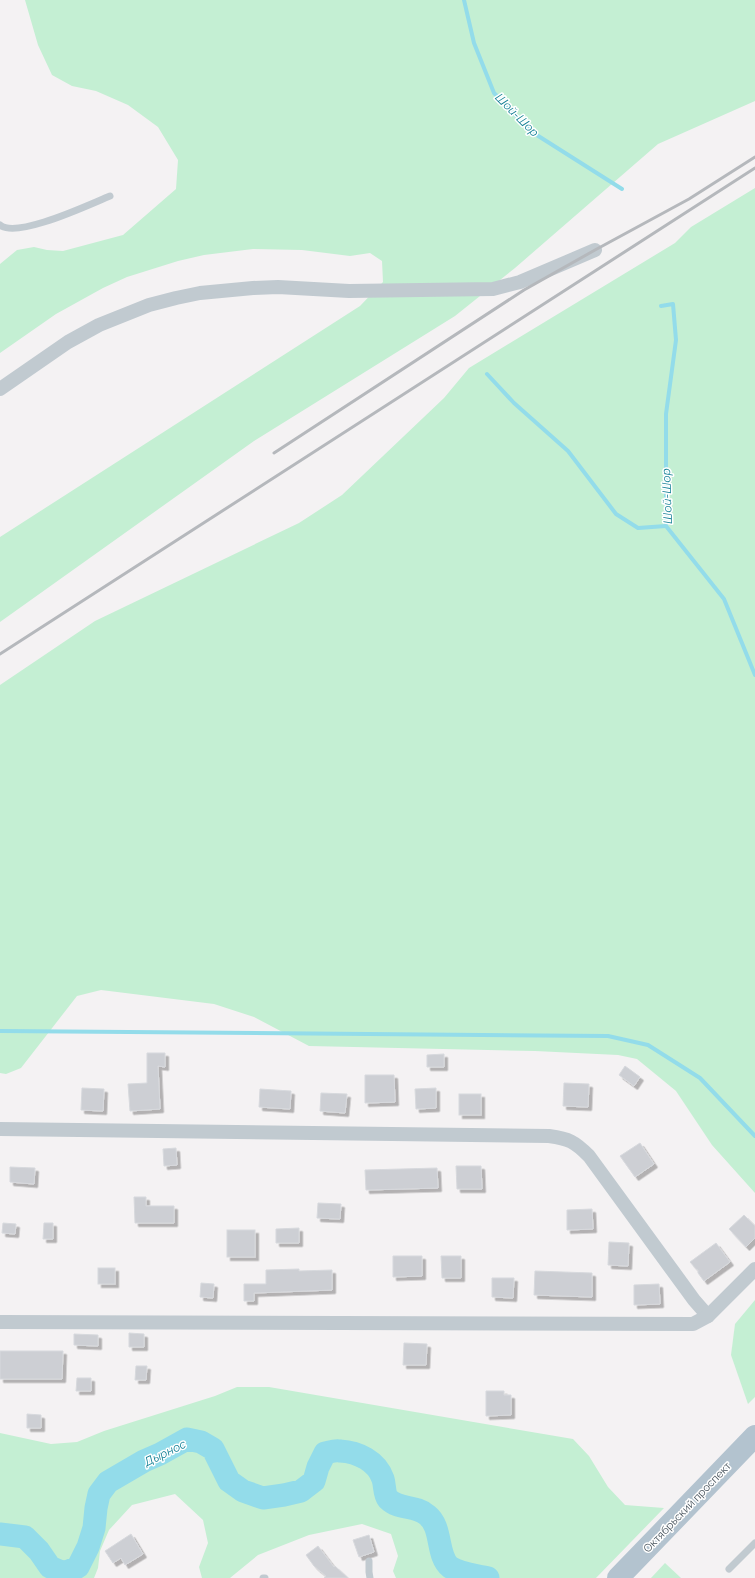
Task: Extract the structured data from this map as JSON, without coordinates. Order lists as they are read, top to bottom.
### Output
{
  "streets": {
    "main road": ["Октябрьский проспект"]
  },
  "water": ["Шой-Шор", "Дырнос"]
}
